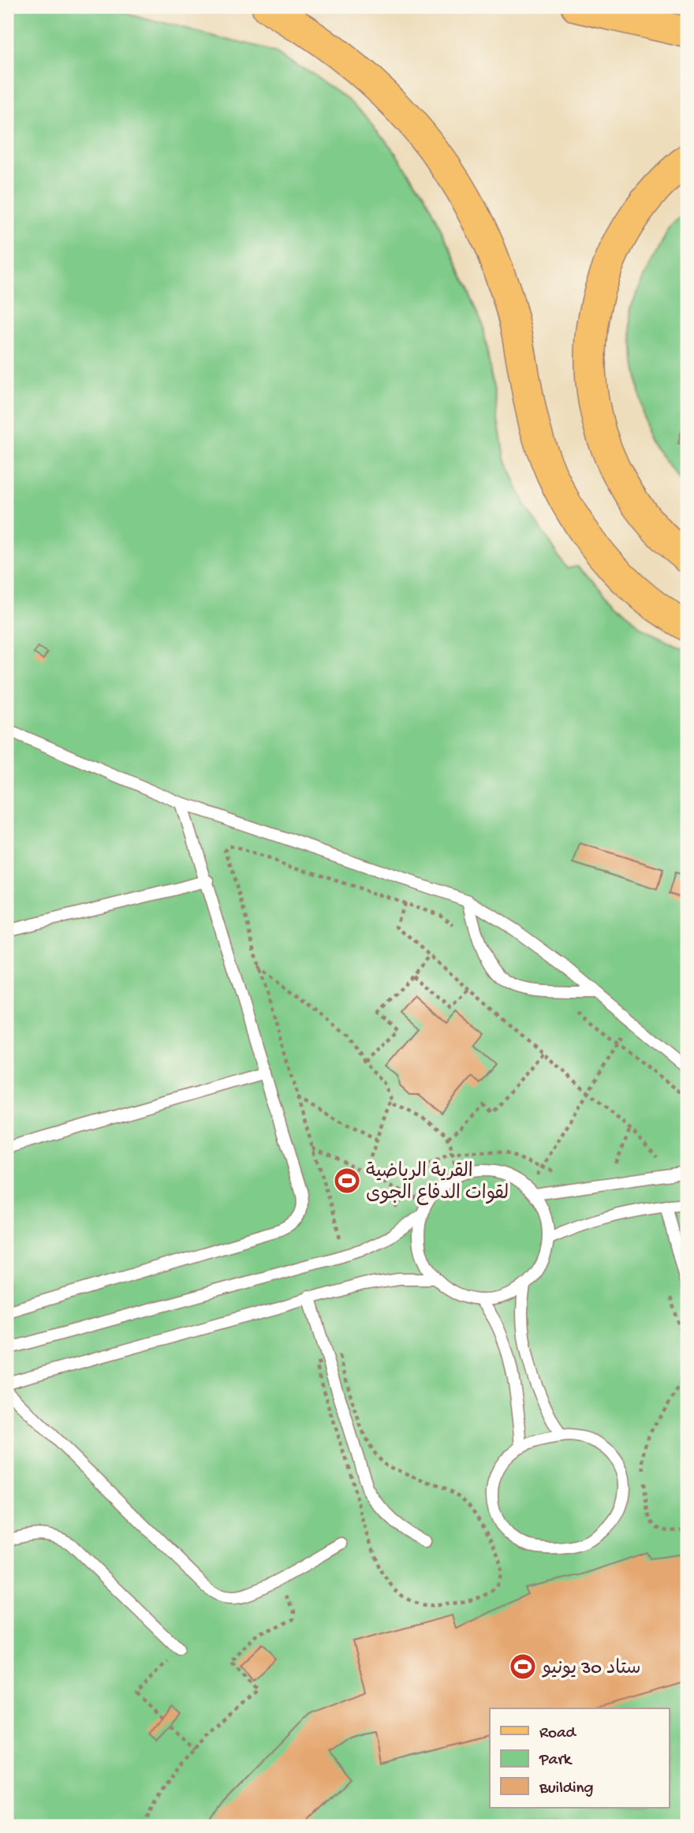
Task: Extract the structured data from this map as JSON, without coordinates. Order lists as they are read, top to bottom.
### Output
{
  "places": {
    "sports": ["القرية الرياضية لقوات الدفاع الجوى", "ستاد 30 يونيو"]
  },
  "legend": ["Road", "Park", "Building"]
}
